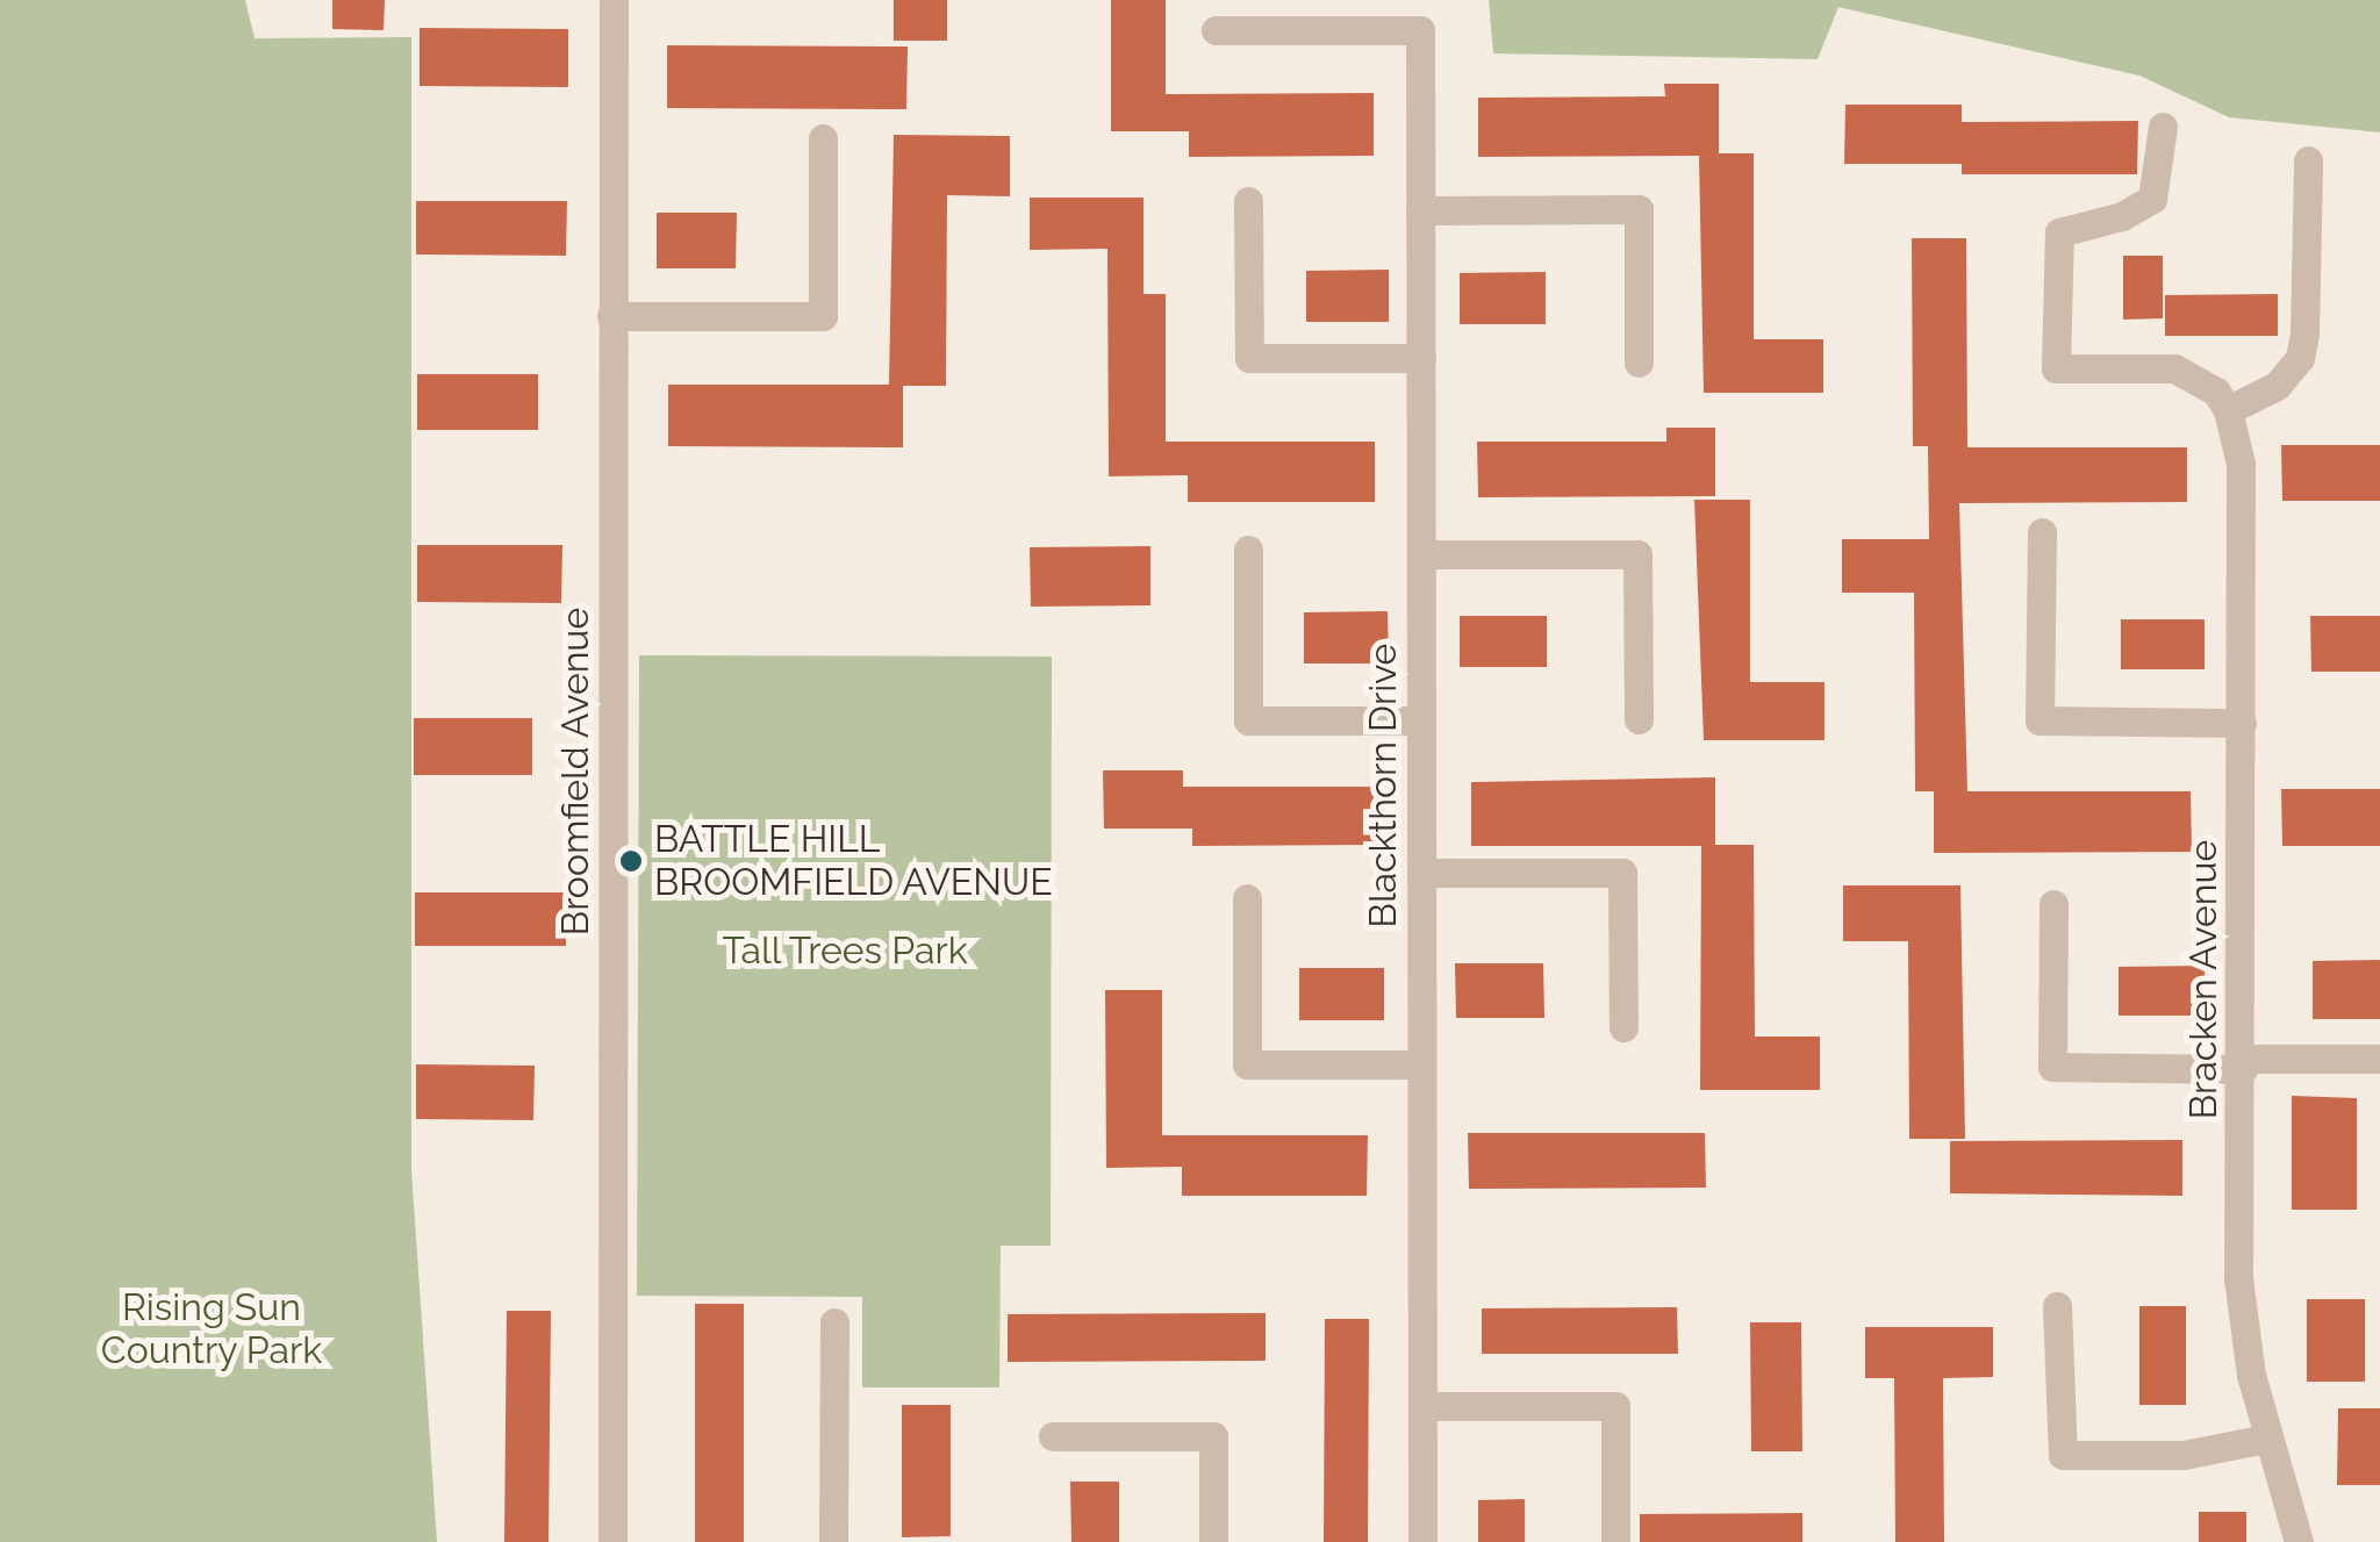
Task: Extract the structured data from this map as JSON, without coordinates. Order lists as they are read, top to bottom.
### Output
{
  "streets": {
    "street": ["Broomfield Avenue", "Blackthorn Drive", "Bracken Avenue"]
  },
  "parks": ["Tall Trees Park", "Rising Sun Country Park"],
  "places": ["BATTLE HILL BROOMFIELD AVENUE"]
}
